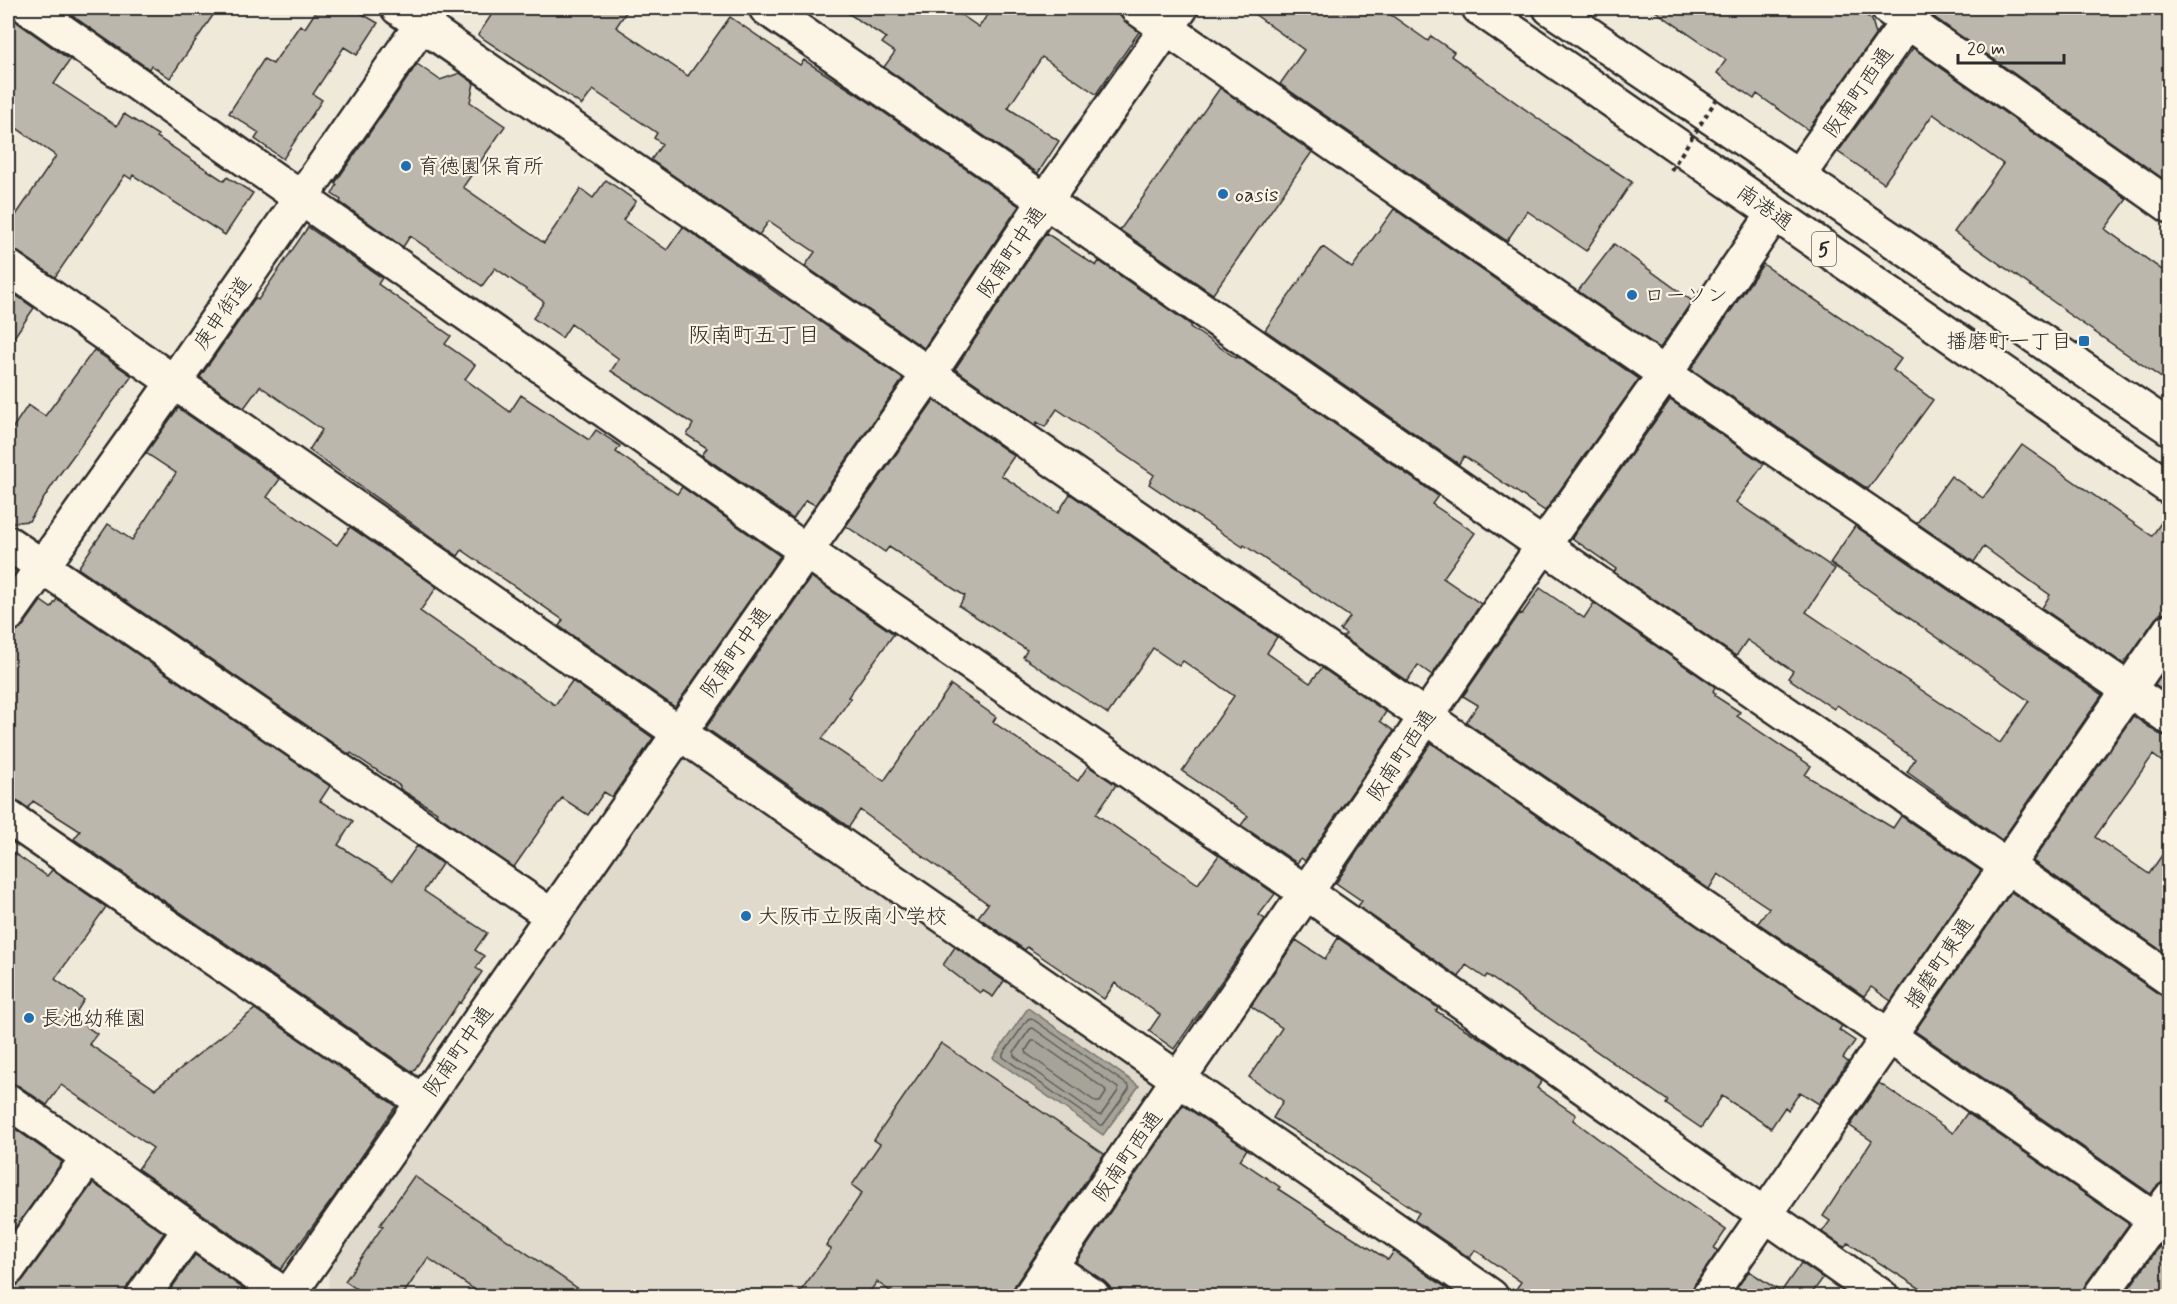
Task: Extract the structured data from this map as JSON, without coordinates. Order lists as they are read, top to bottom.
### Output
{
  "streets": {
    "street": [
      "阪南町西通",
      "南港通",
      "5",
      "阪南町中通",
      "庚申街道",
      "播磨町東通"
    ]
  },
  "crossings": [
    ["阪南町西通", "南港通"],
    ["阪南町西通", "5"]
  ],
  "districts": ["阪南町五丁目"],
  "places": {
    "other": [
      "育徳園保育所",
      "oasis",
      "ローソン",
      "大阪市立阪南小学校",
      "長池幼稚園"
    ],
    "transit": ["播磨町一丁目"]
  },
  "scale_bar": "20 m"
}
